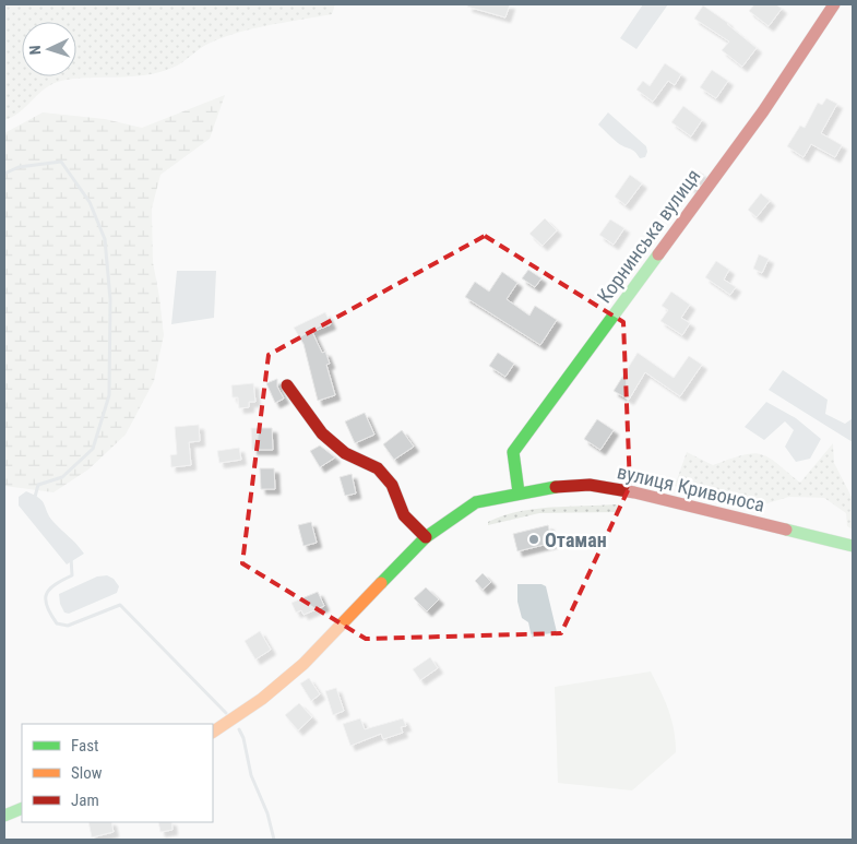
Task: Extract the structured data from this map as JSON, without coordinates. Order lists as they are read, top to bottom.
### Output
{
  "streets": {
    "street": ["Корнинська вулиця", "вулиця Кривоноса"]
  },
  "crossings": [
    ["Корнинська вулиця", "вулиця Кривоноса"]
  ],
  "places": ["Отаман"],
  "legend": ["Fast", "Slow", "Jam"],
  "north": "left"
}
